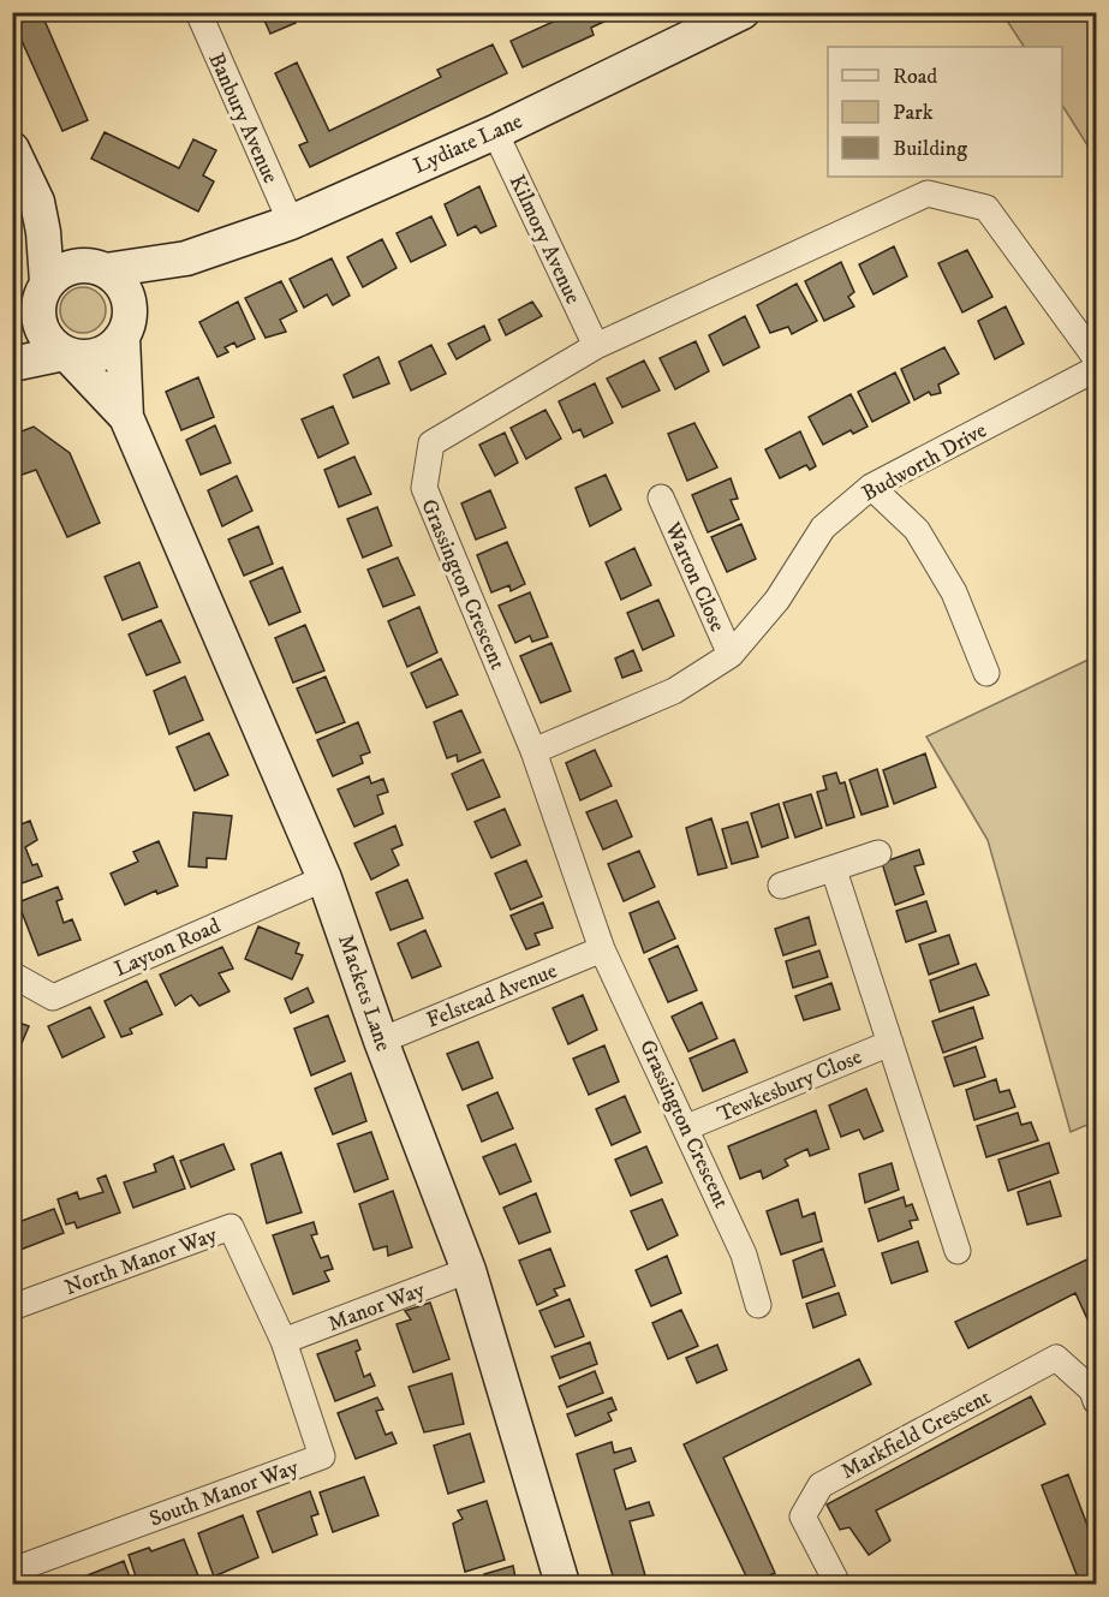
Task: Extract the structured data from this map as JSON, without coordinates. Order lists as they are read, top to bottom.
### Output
{
  "streets": {
    "street": [
      "Banbury Avenue",
      "Lydiate Lane",
      "Kilmory Avenue",
      "Budworth Drive",
      "Warton Close",
      "Grassington Crescent",
      "Layton Road",
      "Mackets Lane",
      "Felstead Avenue",
      "Tewkesbury Close",
      "North Manor Way",
      "Manor Way",
      "Markfield Crescent",
      "South Manor Way"
    ]
  },
  "crossings": [
    ["Banbury Avenue", "Lydiate Lane"],
    ["Lydiate Lane", "Kilmory Avenue"],
    ["Lydiate Lane", "Mackets Lane"],
    ["Kilmory Avenue", "Grassington Crescent"],
    ["Budworth Drive", "Warton Close"],
    ["Budworth Drive", "Grassington Crescent"],
    ["Grassington Crescent", "Felstead Avenue"],
    ["Grassington Crescent", "Tewkesbury Close"],
    ["Layton Road", "Mackets Lane"],
    ["Mackets Lane", "Felstead Avenue"],
    ["Mackets Lane", "Manor Way"],
    ["North Manor Way", "Manor Way"],
    ["North Manor Way", "South Manor Way"],
    ["Manor Way", "South Manor Way"]
  ],
  "legend": ["Road", "Park", "Building"]
}
